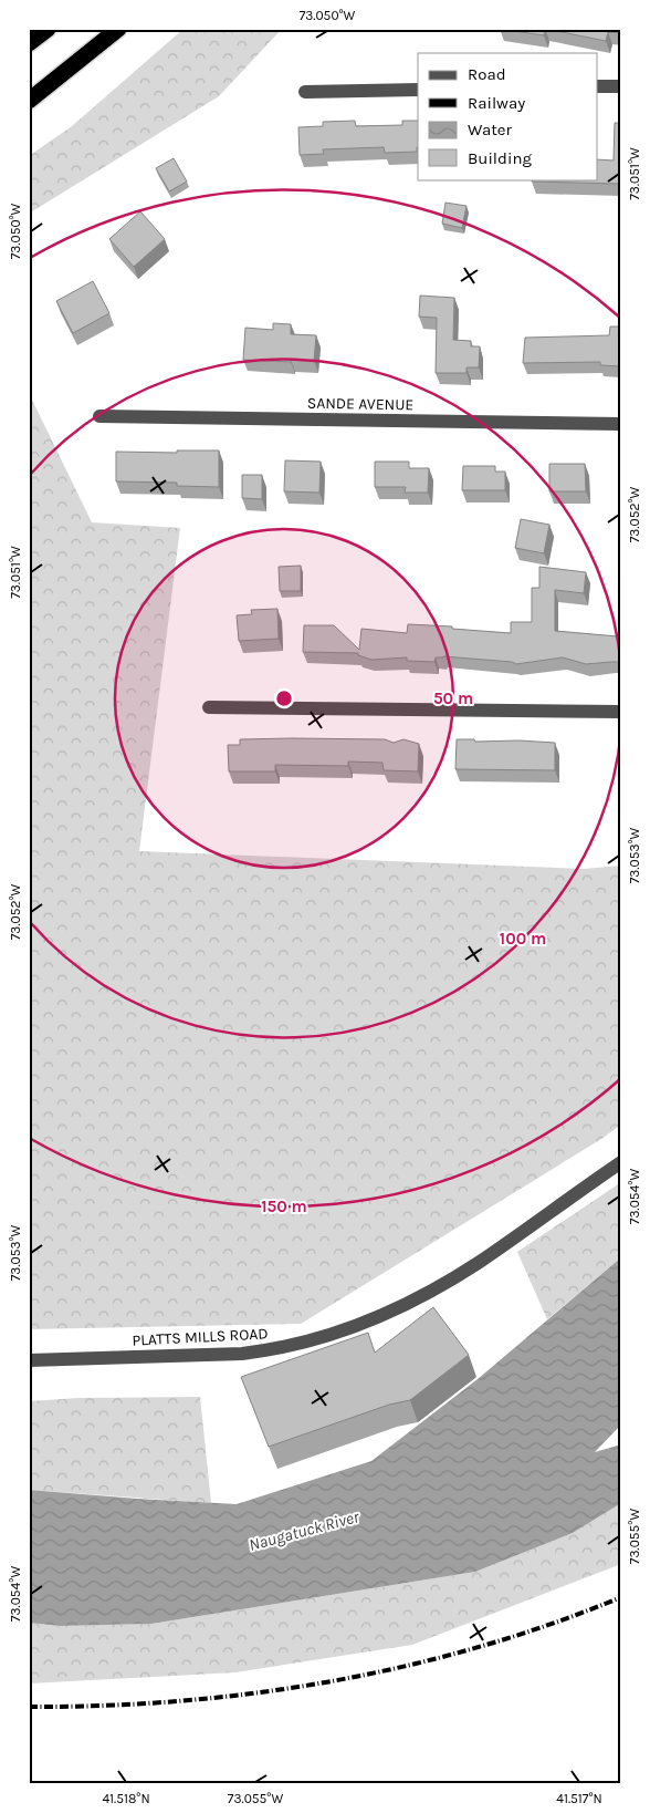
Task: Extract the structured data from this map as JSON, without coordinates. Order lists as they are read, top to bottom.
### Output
{
  "streets": {
    "street": ["SANDE AVENUE", "PLATTS MILLS ROAD"]
  },
  "water": ["Naugatuck River"],
  "legend": [
    "Road",
    "Railway",
    "Water",
    "Building"
  ],
  "coordinates": [
    "73.050°W",
    "73.051°W",
    "73.052°W",
    "73.053°W",
    "73.054°W",
    "73.055°W",
    "41.518°N",
    "41.517°N"
  ],
  "rings": ["50 m", "100 m", "150 m"]
}
